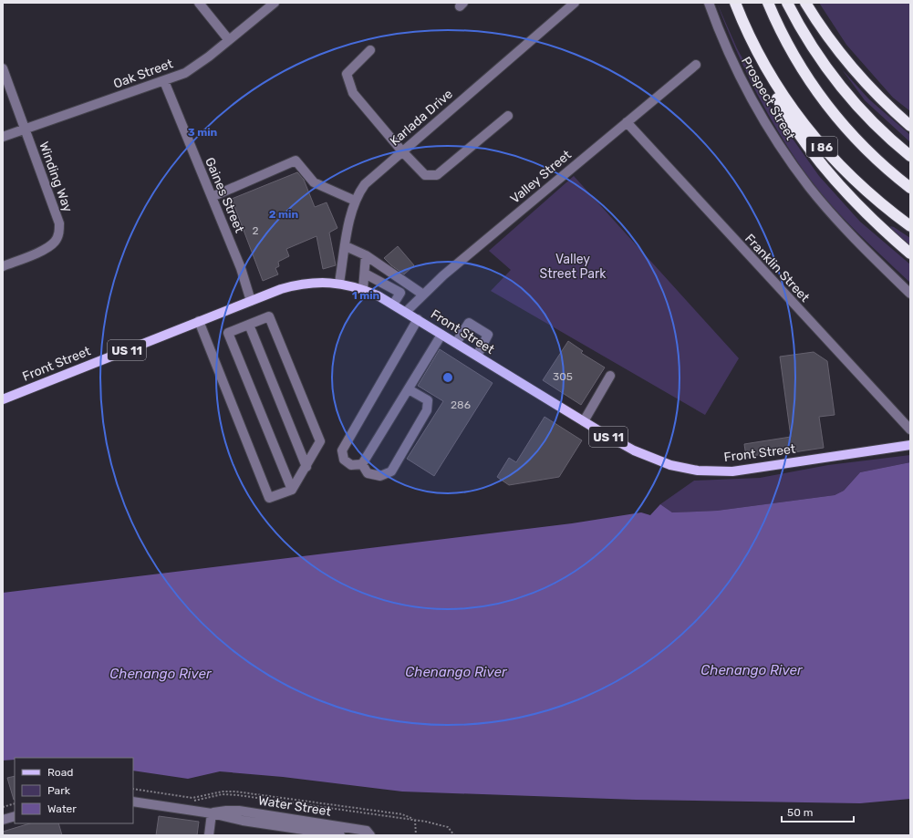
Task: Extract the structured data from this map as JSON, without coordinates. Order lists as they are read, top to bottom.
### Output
{
  "streets": {
    "highway": ["I 86"],
    "main road": ["Front Street", "US 11"],
    "street": [
      "Oak Street",
      "Prospect Street",
      "Karlada Drive",
      "Winding Way",
      "Valley Street",
      "Gaines Street",
      "Franklin Street",
      "Water Street"
    ]
  },
  "crossings": [
    ["Oak Street", "Winding Way"],
    ["Oak Street", "Gaines Street"],
    ["Karlada Drive", "Front Street"],
    ["Valley Street", "Franklin Street"],
    ["Valley Street", "Front Street"],
    ["Gaines Street", "Front Street"]
  ],
  "water": ["Chenango River"],
  "parks": ["Valley Street Park"],
  "house_numbers": ["2", "305", "286"],
  "legend": ["Road", "Park", "Water"],
  "scale_bar": "50 m",
  "rings": ["3 min", "2 min", "1 min"]
}
